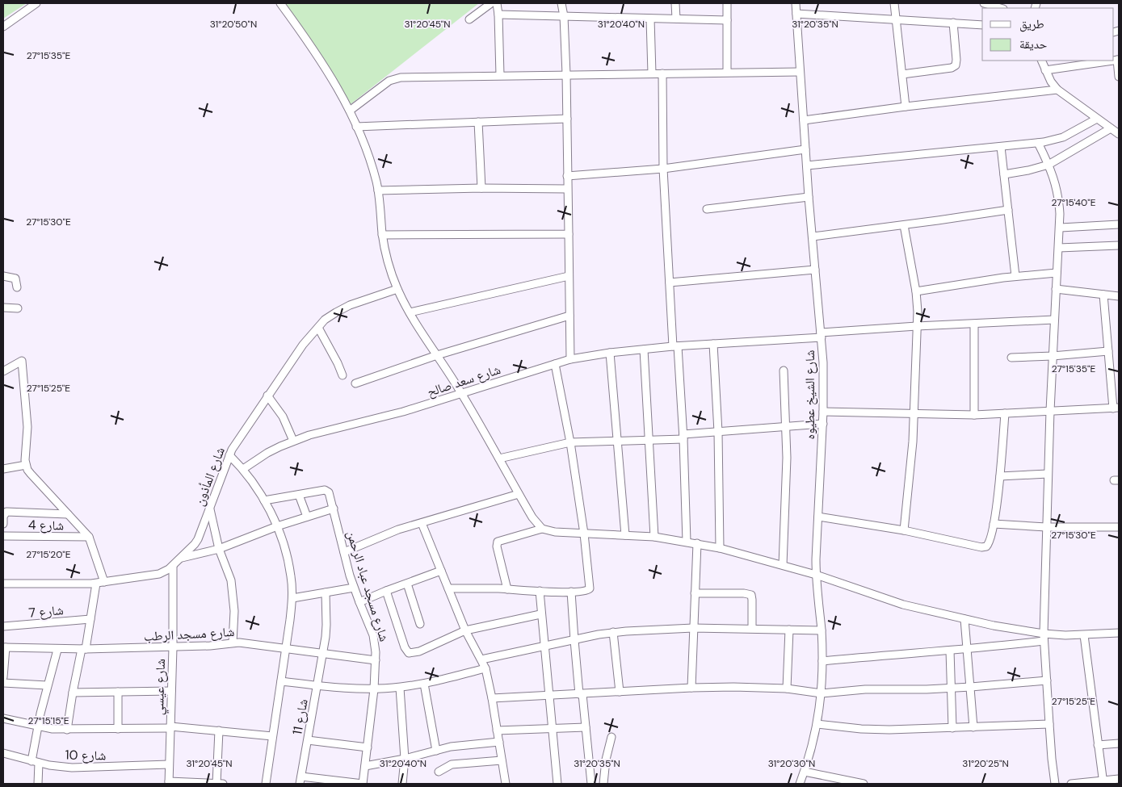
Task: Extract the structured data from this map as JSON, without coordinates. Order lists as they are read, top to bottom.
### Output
{
  "streets": {
    "street": [
      "شارع سعد صالح",
      "شارع الشيخ عطيوه",
      "شارع المأذون",
      "شارع 4",
      "شارع مسجد عباد الرحمن",
      "شارع 7",
      "شارع مسجد الرطب",
      "شارع عيسي",
      "شارع 11",
      "شارع 10"
    ]
  },
  "crossings": [
    ["شارع سعد صالح", "شارع الشيخ عطيوه"],
    ["شارع المأذون", "شارع عيسي"],
    ["شارع مسجد عباد الرحمن", "شارع مسجد الرطب"],
    ["شارع مسجد الرطب", "شارع عيسي"],
    ["شارع مسجد الرطب", "شارع 11"],
    ["شارع عيسي", "شارع 10"]
  ],
  "legend": ["طريق", "حديقة"],
  "coordinates": [
    "31°20'50\"N",
    "31°20'45\"N",
    "31°20'40\"N",
    "31°20'35\"N",
    "27°15'35\"E",
    "27°15'40\"E",
    "27°15'30\"E",
    "27°15'25\"E",
    "27°15'20\"E",
    "27°15'15\"E",
    "31°20'30\"N",
    "31°20'25\"N"
  ]
}
